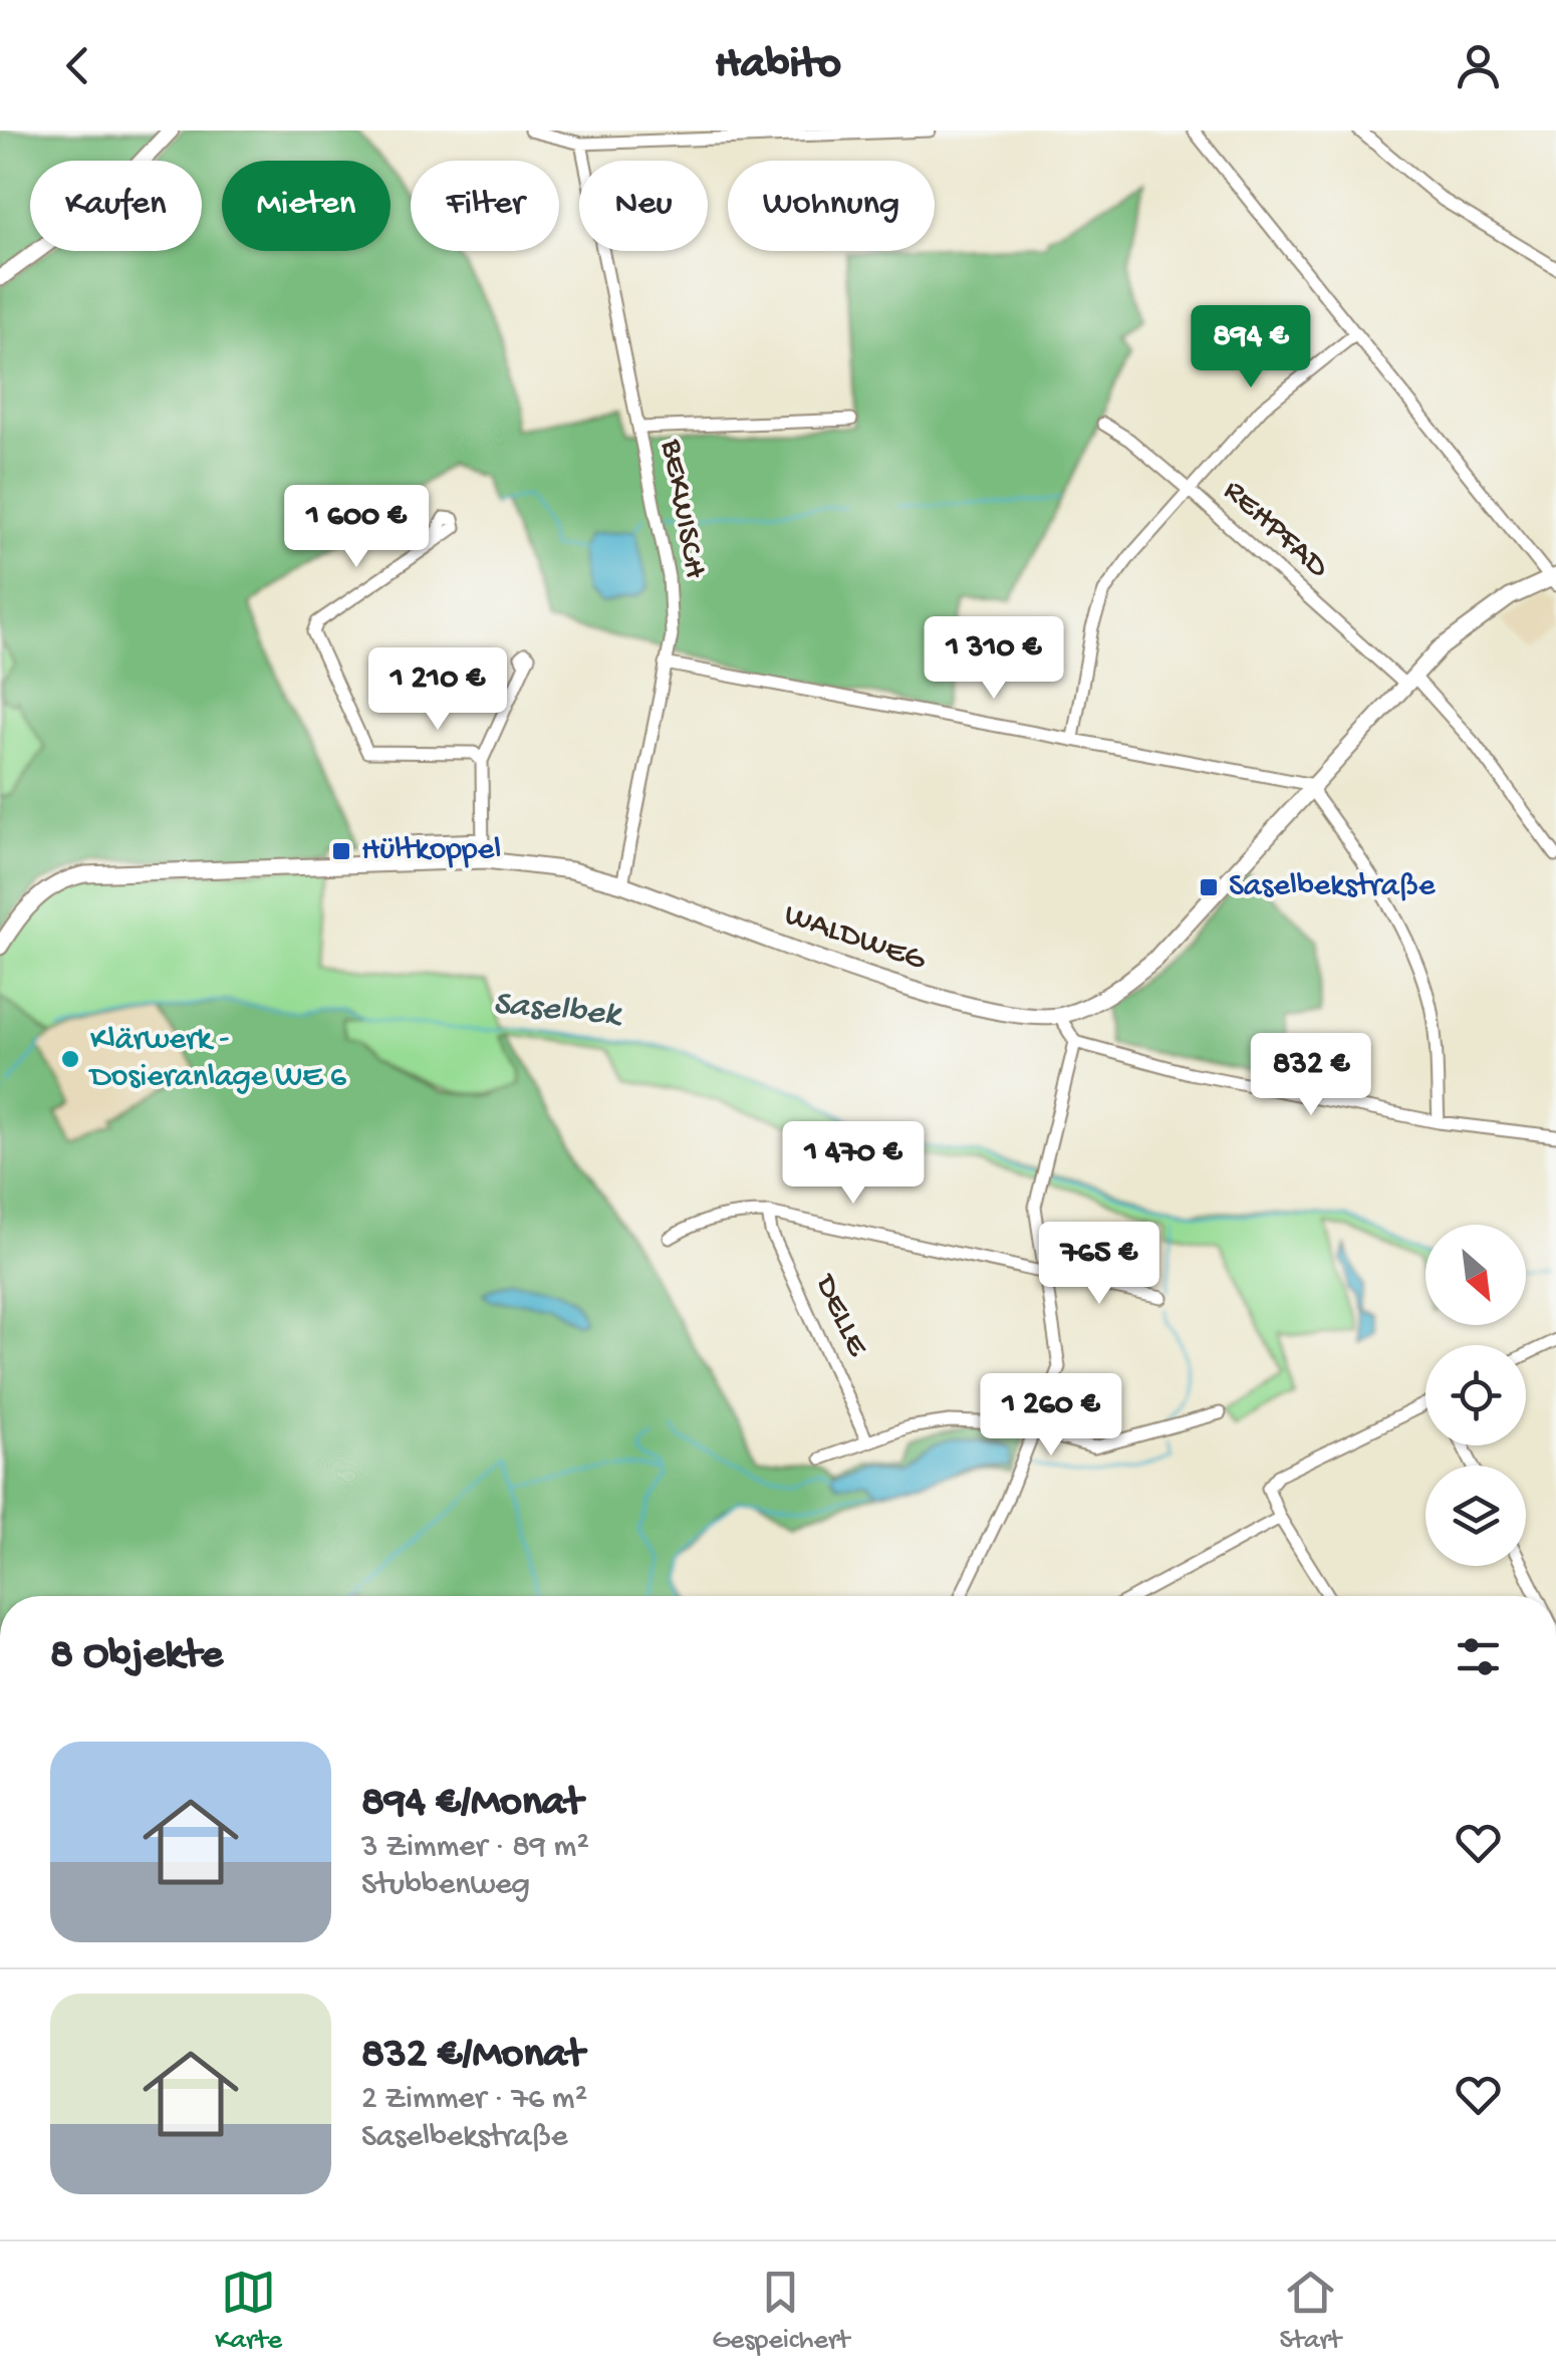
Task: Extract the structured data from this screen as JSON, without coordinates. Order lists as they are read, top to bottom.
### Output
{
  "streets": {
    "main road": ["WALDWEG"],
    "street": ["BEKWISCH", "REHPFAD", "DELLE"]
  },
  "crossings": [
    ["BEKWISCH", "WALDWEG"],
    ["REHPFAD", "WALDWEG"]
  ],
  "water": ["Saselbek"],
  "places": {
    "transit": ["Hültkoppel", "Saselbekstraße"],
    "other": ["Klärwerk - Dosieranlage WE 6"]
  },
  "north": "bottom right",
  "page": {
    "header": "Habito",
    "chip": [
      "Kaufen",
      "Mieten",
      "Filter",
      "Neu",
      "Wohnung"
    ],
    "price": [
      "894 €",
      "1 600 €",
      "1 310 €",
      "1 210 €",
      "832 €",
      "1 470 €",
      "765 €",
      "1 260 €"
    ],
    "heading": "8 Objekte",
    "list": [
      {
        "name": "894 €/Monat",
        "note": "3 Zimmer · 89 m² · Stubbenweg"
      },
      {
        "name": "832 €/Monat",
        "note": "2 Zimmer · 76 m² · Saselbekstraße"
      }
    ],
    "tabs": ["Karte", "Gespeichert", "Start"]
  }
}
